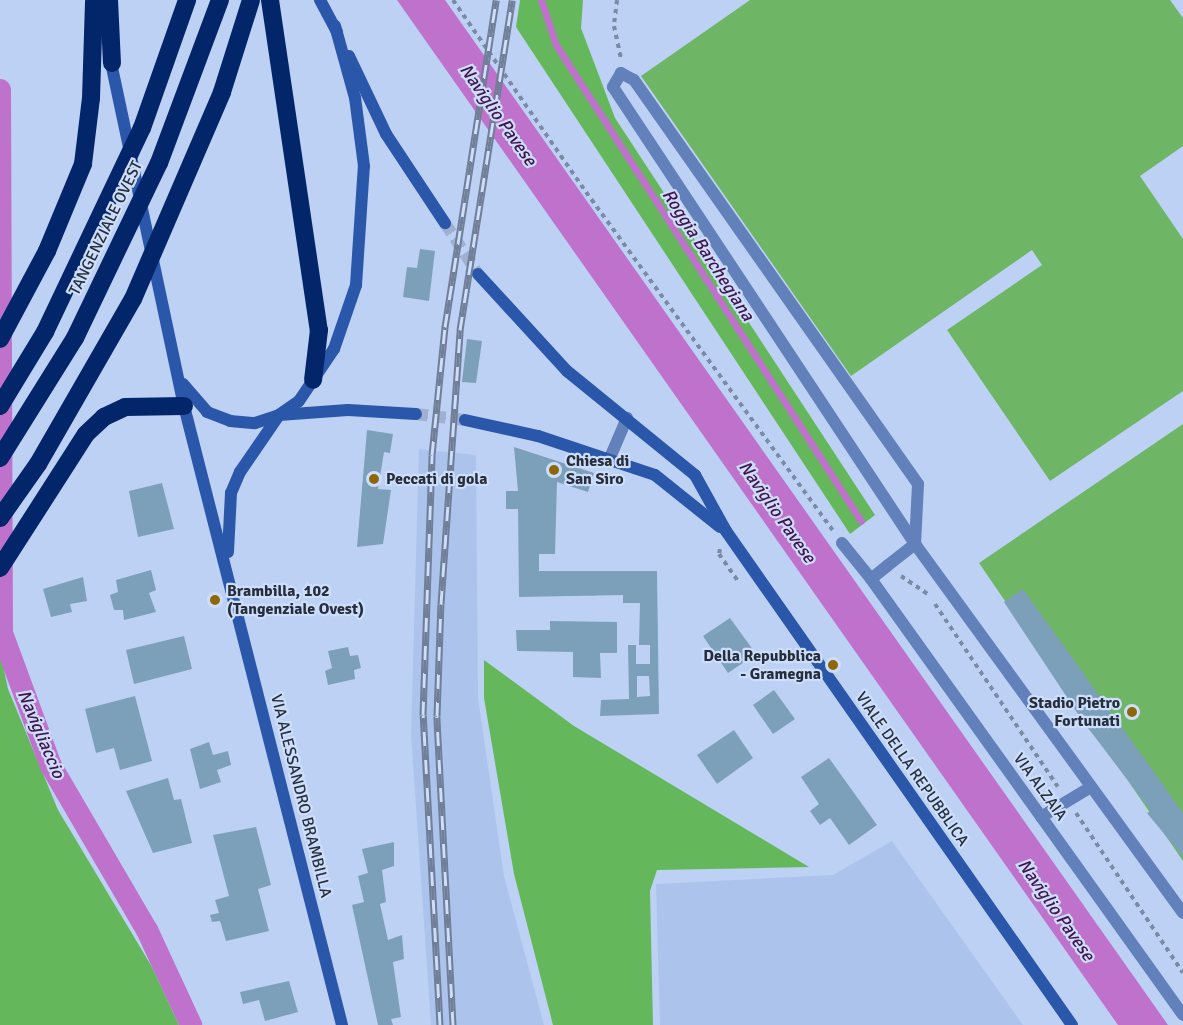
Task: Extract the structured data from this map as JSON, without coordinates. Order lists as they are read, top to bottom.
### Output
{
  "streets": {
    "highway": ["TANGENZIALE OVEST"],
    "main road": ["VIALE DELLA REPUBBLICA", "VIA ALESSANDRO BRAMBILLA"],
    "street": ["VIA ALZAIA"]
  },
  "water": ["Naviglio Pavese", "Roggia Barchegiana", "Navigliaccio"],
  "places": [
    "Chiesa di San Siro",
    "Peccati di gola",
    "Brambilla, 102 (Tangenziale Ovest)",
    "Della Repubblica - Gramegna",
    "Stadio Pietro Fortunati"
  ]
}
